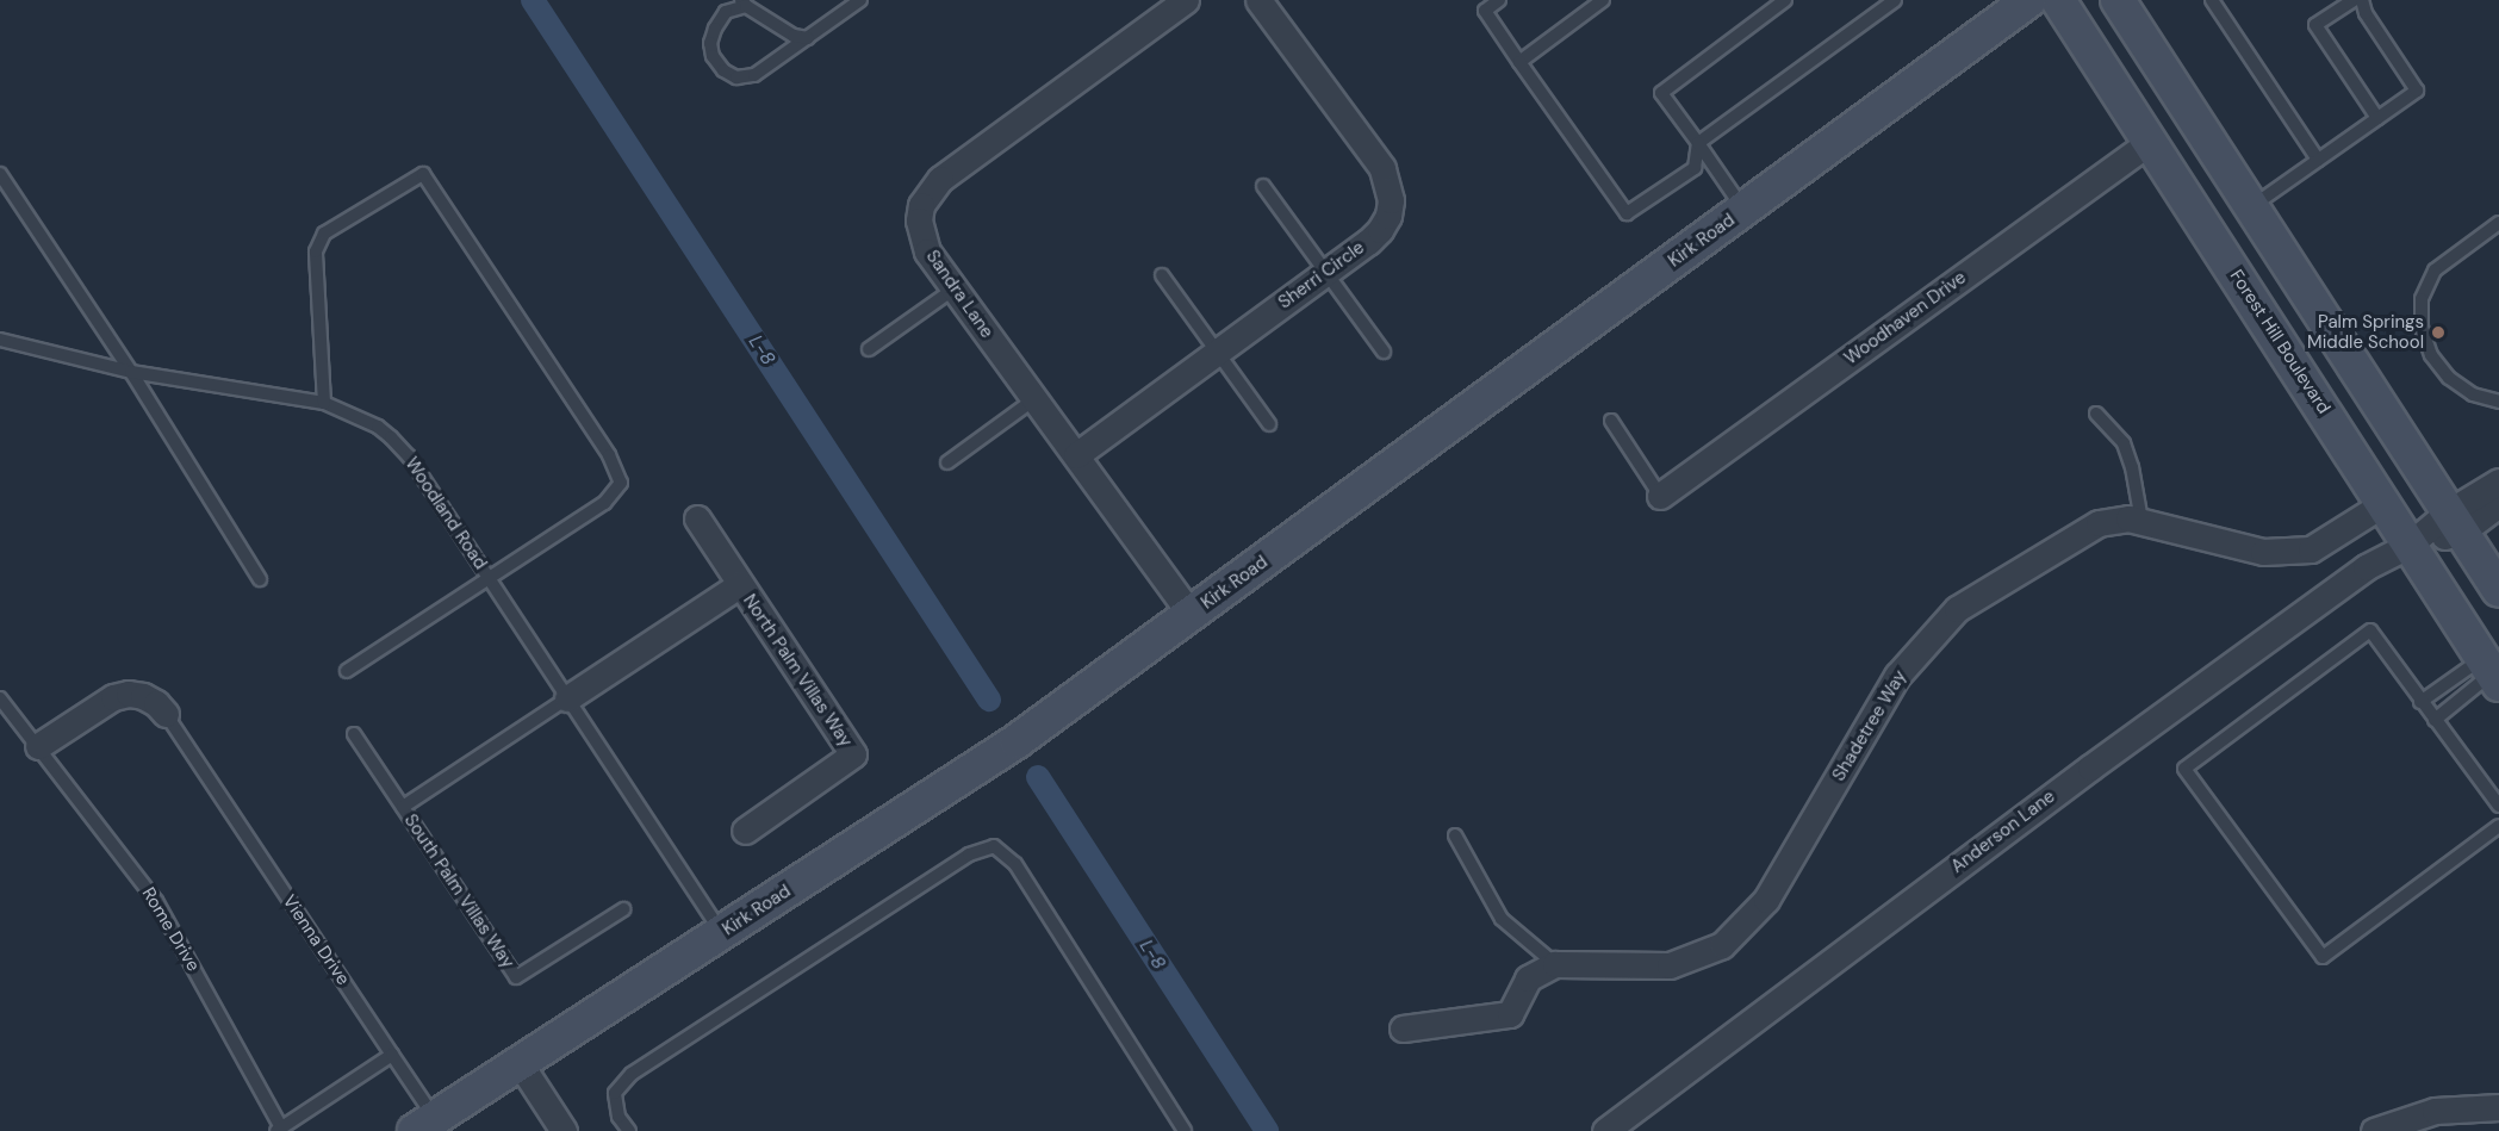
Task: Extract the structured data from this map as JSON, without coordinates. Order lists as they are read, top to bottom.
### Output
{
  "streets": {
    "street": [
      "Kirk Road",
      "Sherri Circle",
      "Sandra Lane",
      "Woodhaven Drive",
      "Forest Hill Boulevard",
      "North Palm Villas Way",
      "Shadetree Way",
      "Anderson Lane"
    ],
    "lane": [
      "Woodland Road",
      "South Palm Villas Way",
      "Rome Drive",
      "Vienna Drive"
    ]
  },
  "crossings": [
    ["Kirk Road", "Sandra Lane"],
    ["Kirk Road", "Woodland Road"],
    ["Kirk Road", "Vienna Drive"],
    ["Sherri Circle", "Sandra Lane"],
    ["Woodhaven Drive", "Forest Hill Boulevard"],
    ["Forest Hill Boulevard", "Shadetree Way"],
    ["Forest Hill Boulevard", "Anderson Lane"],
    ["Woodland Road", "North Palm Villas Way"],
    ["Woodland Road", "South Palm Villas Way"],
    ["North Palm Villas Way", "South Palm Villas Way"]
  ],
  "water": ["L-8"],
  "places": ["Palm Springs Middle School"]
}
